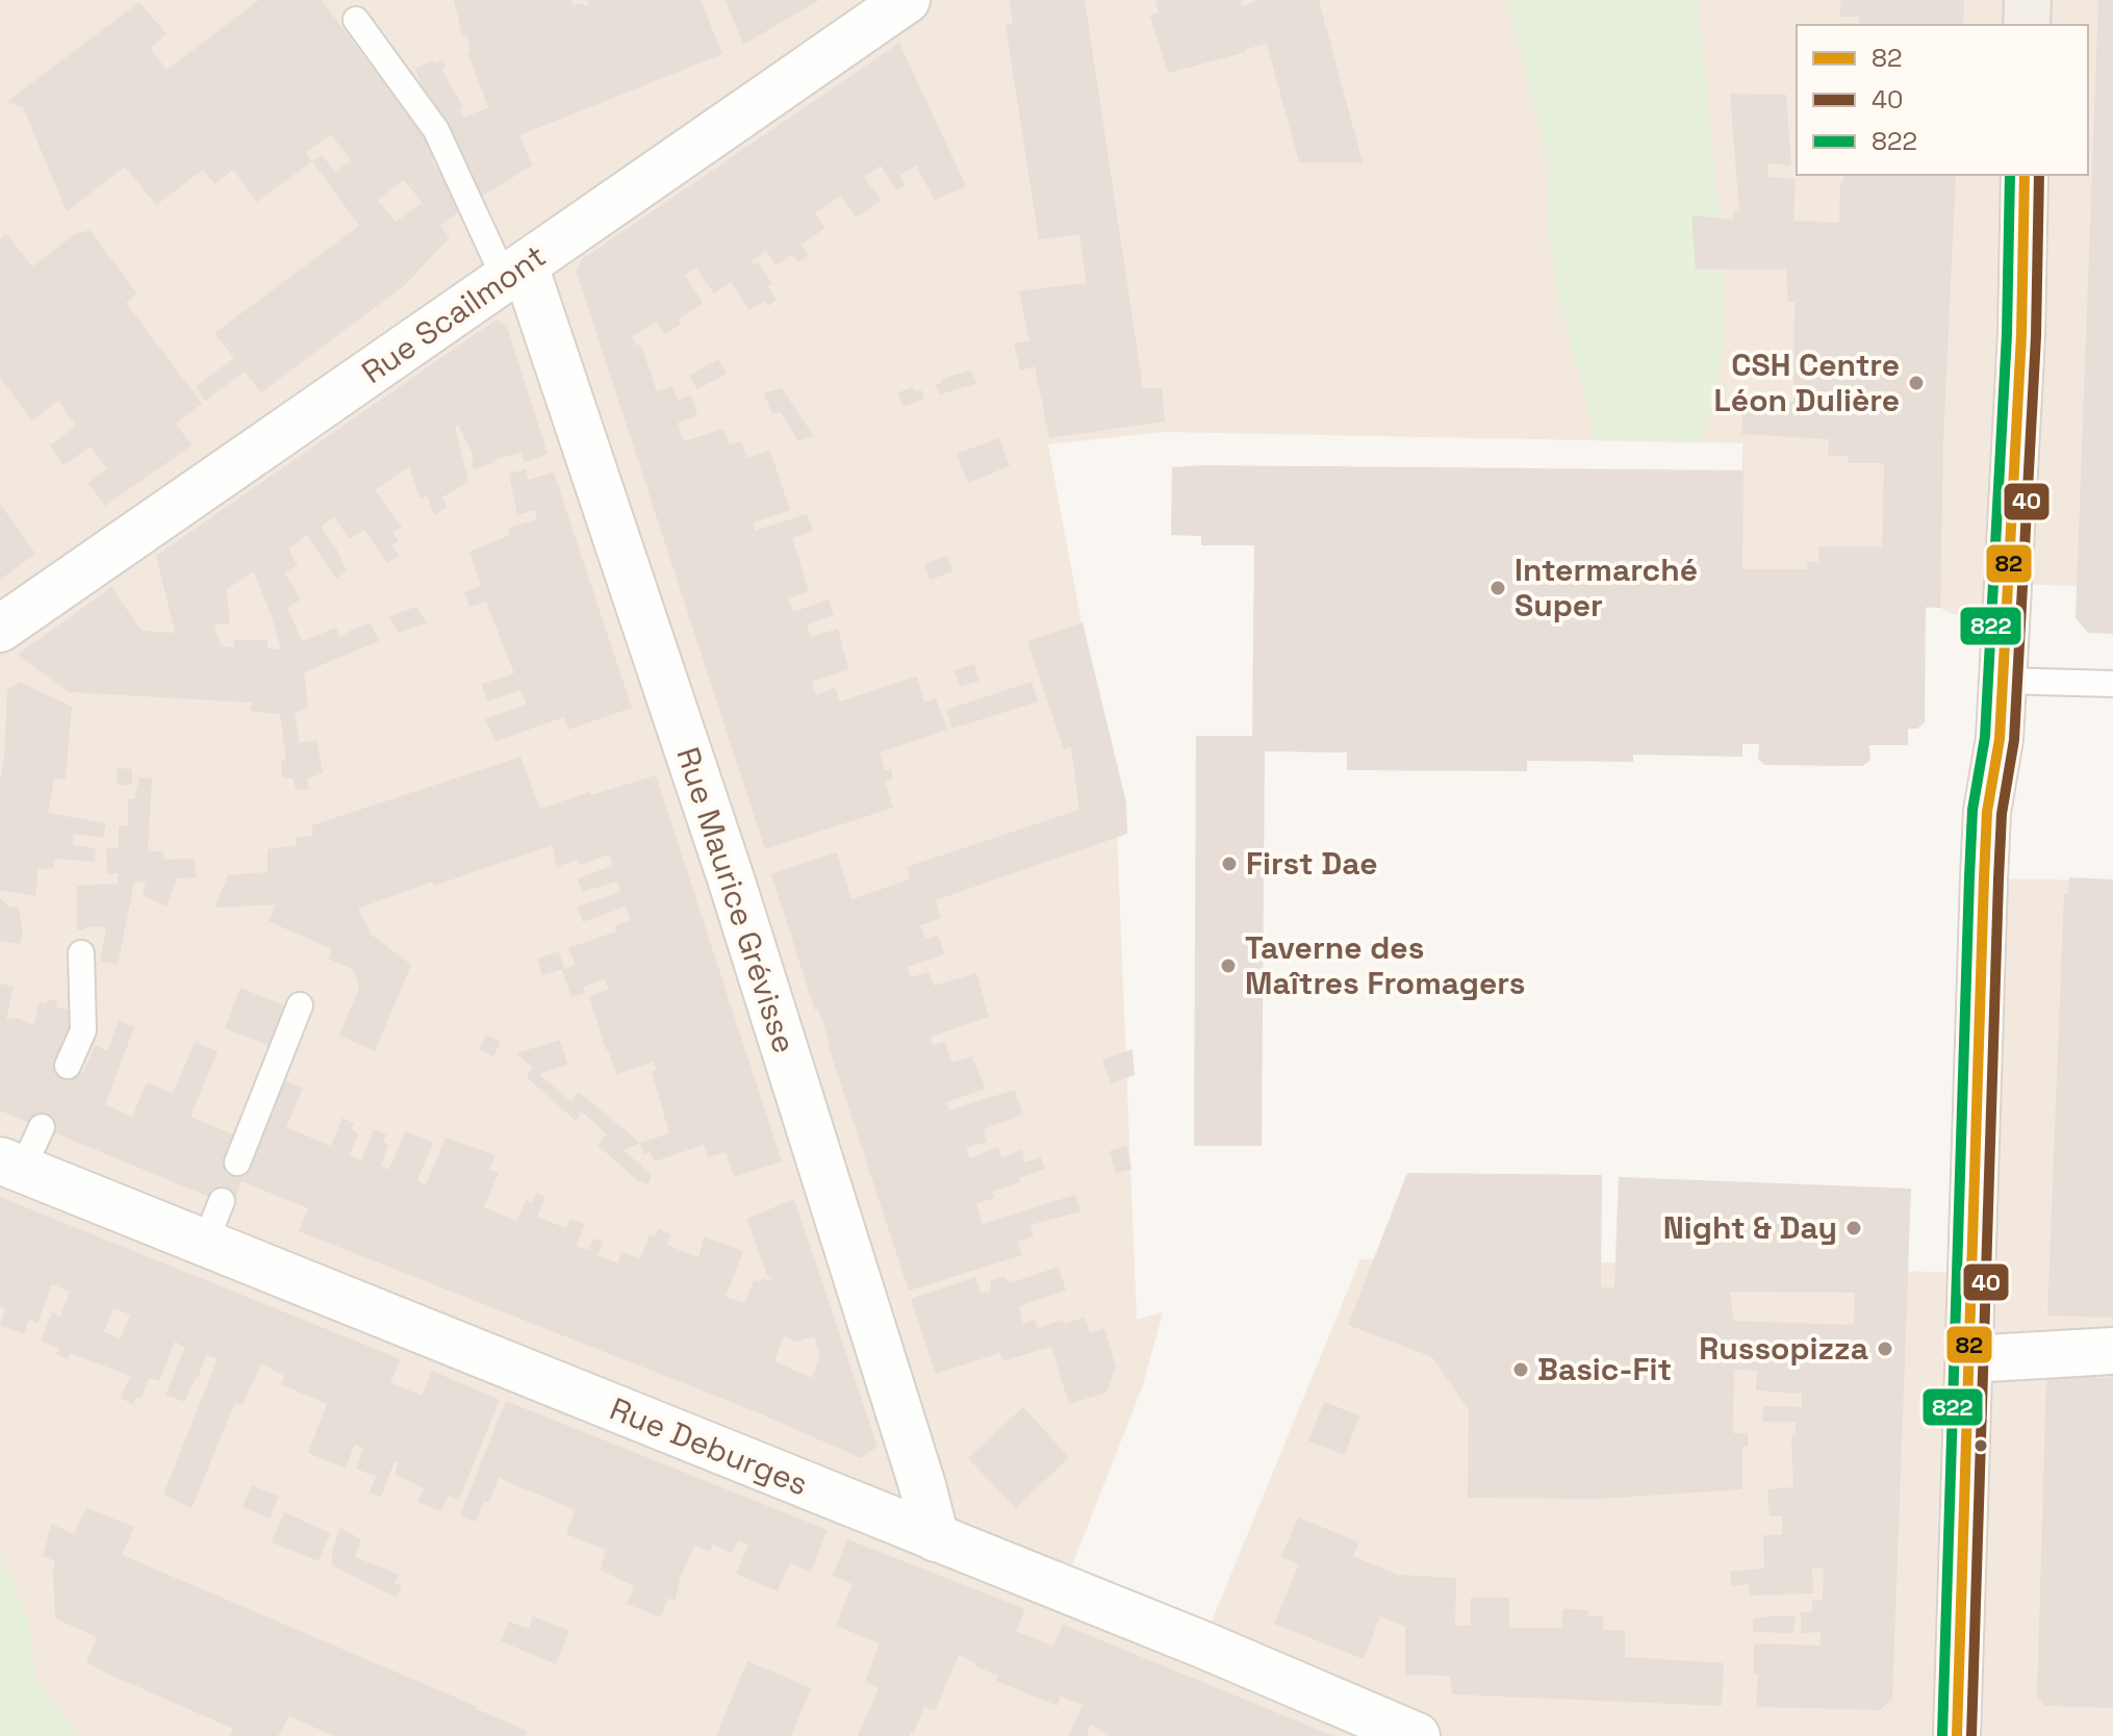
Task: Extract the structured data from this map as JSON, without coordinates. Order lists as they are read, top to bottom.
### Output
{
  "streets": {
    "street": ["Rue Scailmont", "Rue Maurice Grévisse", "Rue Deburges"]
  },
  "crossings": [
    ["Rue Scailmont", "Rue Maurice Grévisse"],
    ["Rue Maurice Grévisse", "Rue Deburges"]
  ],
  "places": [
    "CSH Centre Léon Dulière",
    "Intermarché Super",
    "First Dae",
    "Taverne des Maîtres Fromagers",
    "Night & Day",
    "Russopizza",
    "Basic-Fit"
  ],
  "lines": ["transit line 82", "transit line 40", "transit line 822"],
  "legend": ["82", "40", "822"]
}
